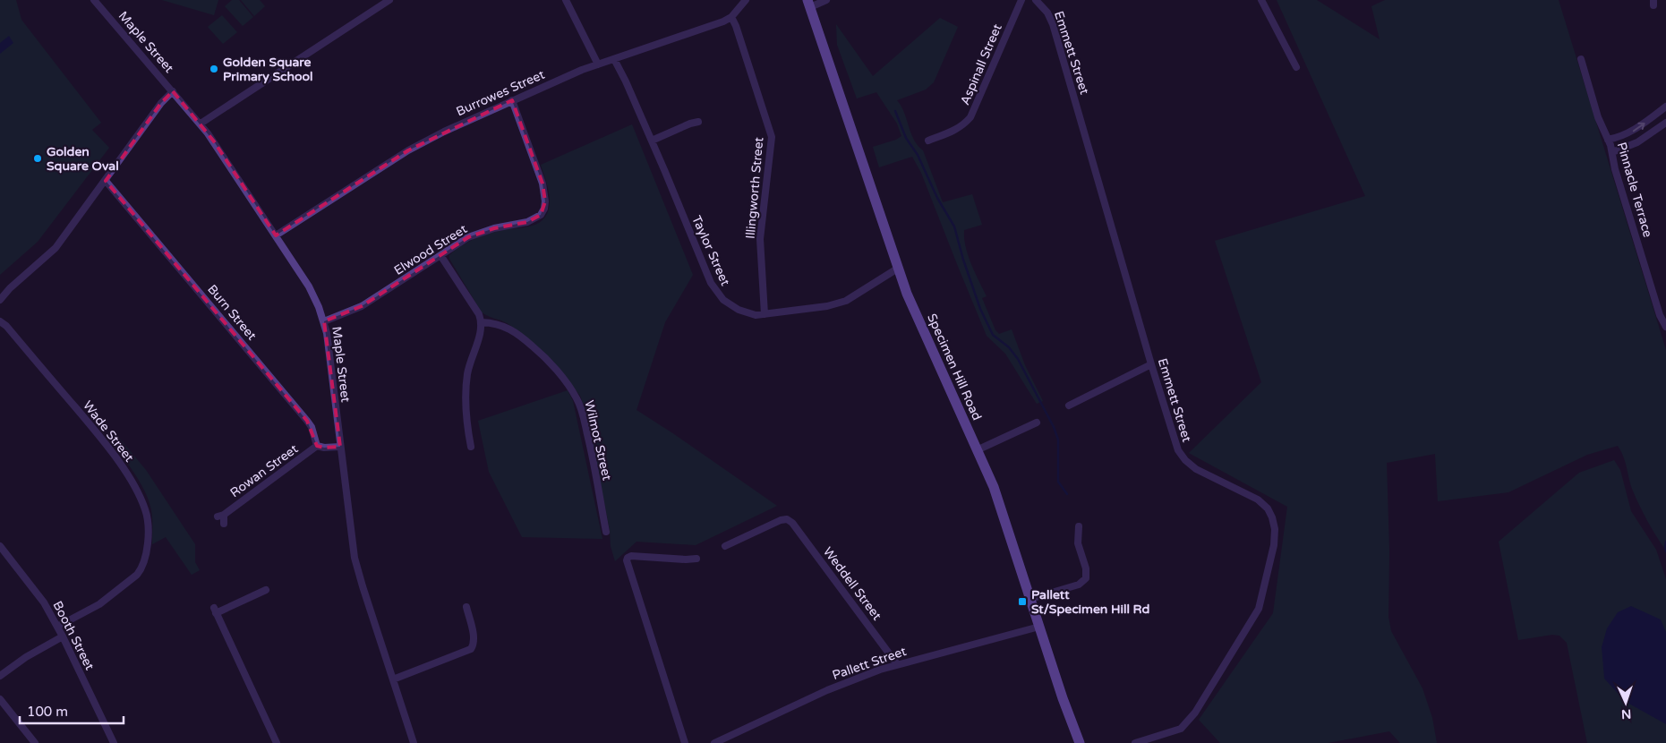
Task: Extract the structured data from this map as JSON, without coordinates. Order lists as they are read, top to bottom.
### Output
{
  "streets": {
    "main road": ["Specimen Hill Road"],
    "street": [
      "Maple Street",
      "Emmett Street",
      "Aspinall Street",
      "Burrowes Street",
      "Illingworth Street",
      "Pinnacle Terrace",
      "Elwood Street",
      "Taylor Street",
      "Burn Street",
      "Wade Street",
      "Wilmot Street",
      "Rowan Street",
      "Weddell Street",
      "Booth Street",
      "Pallett Street"
    ]
  },
  "crossings": [
    ["Maple Street", "Burrowes Street"],
    ["Maple Street", "Elwood Street"],
    ["Burrowes Street", "Illingworth Street"],
    ["Burrowes Street", "Elwood Street"],
    ["Burrowes Street", "Taylor Street"],
    ["Illingworth Street", "Taylor Street"],
    ["Taylor Street", "Specimen Hill Road"],
    ["Burn Street", "Rowan Street"],
    ["Specimen Hill Road", "Pallett Street"],
    ["Wade Street", "Booth Street"],
    ["Weddell Street", "Pallett Street"]
  ],
  "places": {
    "other": ["Golden Square Primary School", "Golden Square Oval"],
    "transit": ["Pallett St/Specimen Hill Rd"]
  },
  "scale_bar": "100 m",
  "north": "bottom"
}
